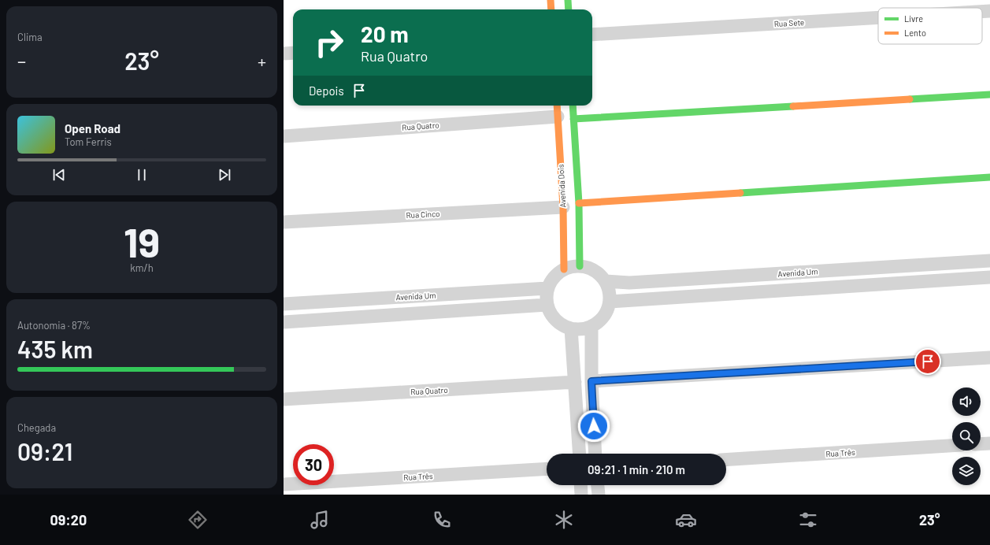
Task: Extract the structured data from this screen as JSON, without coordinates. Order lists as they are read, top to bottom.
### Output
{
  "streets": {
    "street": [
      "Rua Sete",
      "Rua Quatro",
      "Avenida Dois",
      "Rua Cinco",
      "Avenida Um",
      "Rua Três"
    ]
  },
  "crossings": [
    ["Rua Quatro", "Avenida Dois"],
    ["Avenida Dois", "Rua Cinco"],
    ["Avenida Dois", "Avenida Um"]
  ],
  "legend": ["Livre", "Lento"],
  "page": {
    "tile": [
      "Clima",
      ["19", "km/h"],
      ["Autonomia · 87%", "435 km"],
      ["Chegada", "09:21"]
    ],
    "turn": ["20 m", "Rua Quatro"],
    "heat": ["−", "23°", "+"],
    "then": "Depois",
    "song": ["Open Road", "Tom Ferris"],
    "limit": "30",
    "trip": "09:21 · 1 min · 210 m",
    "tabs": ["09:20", "23°"]
  }
}
